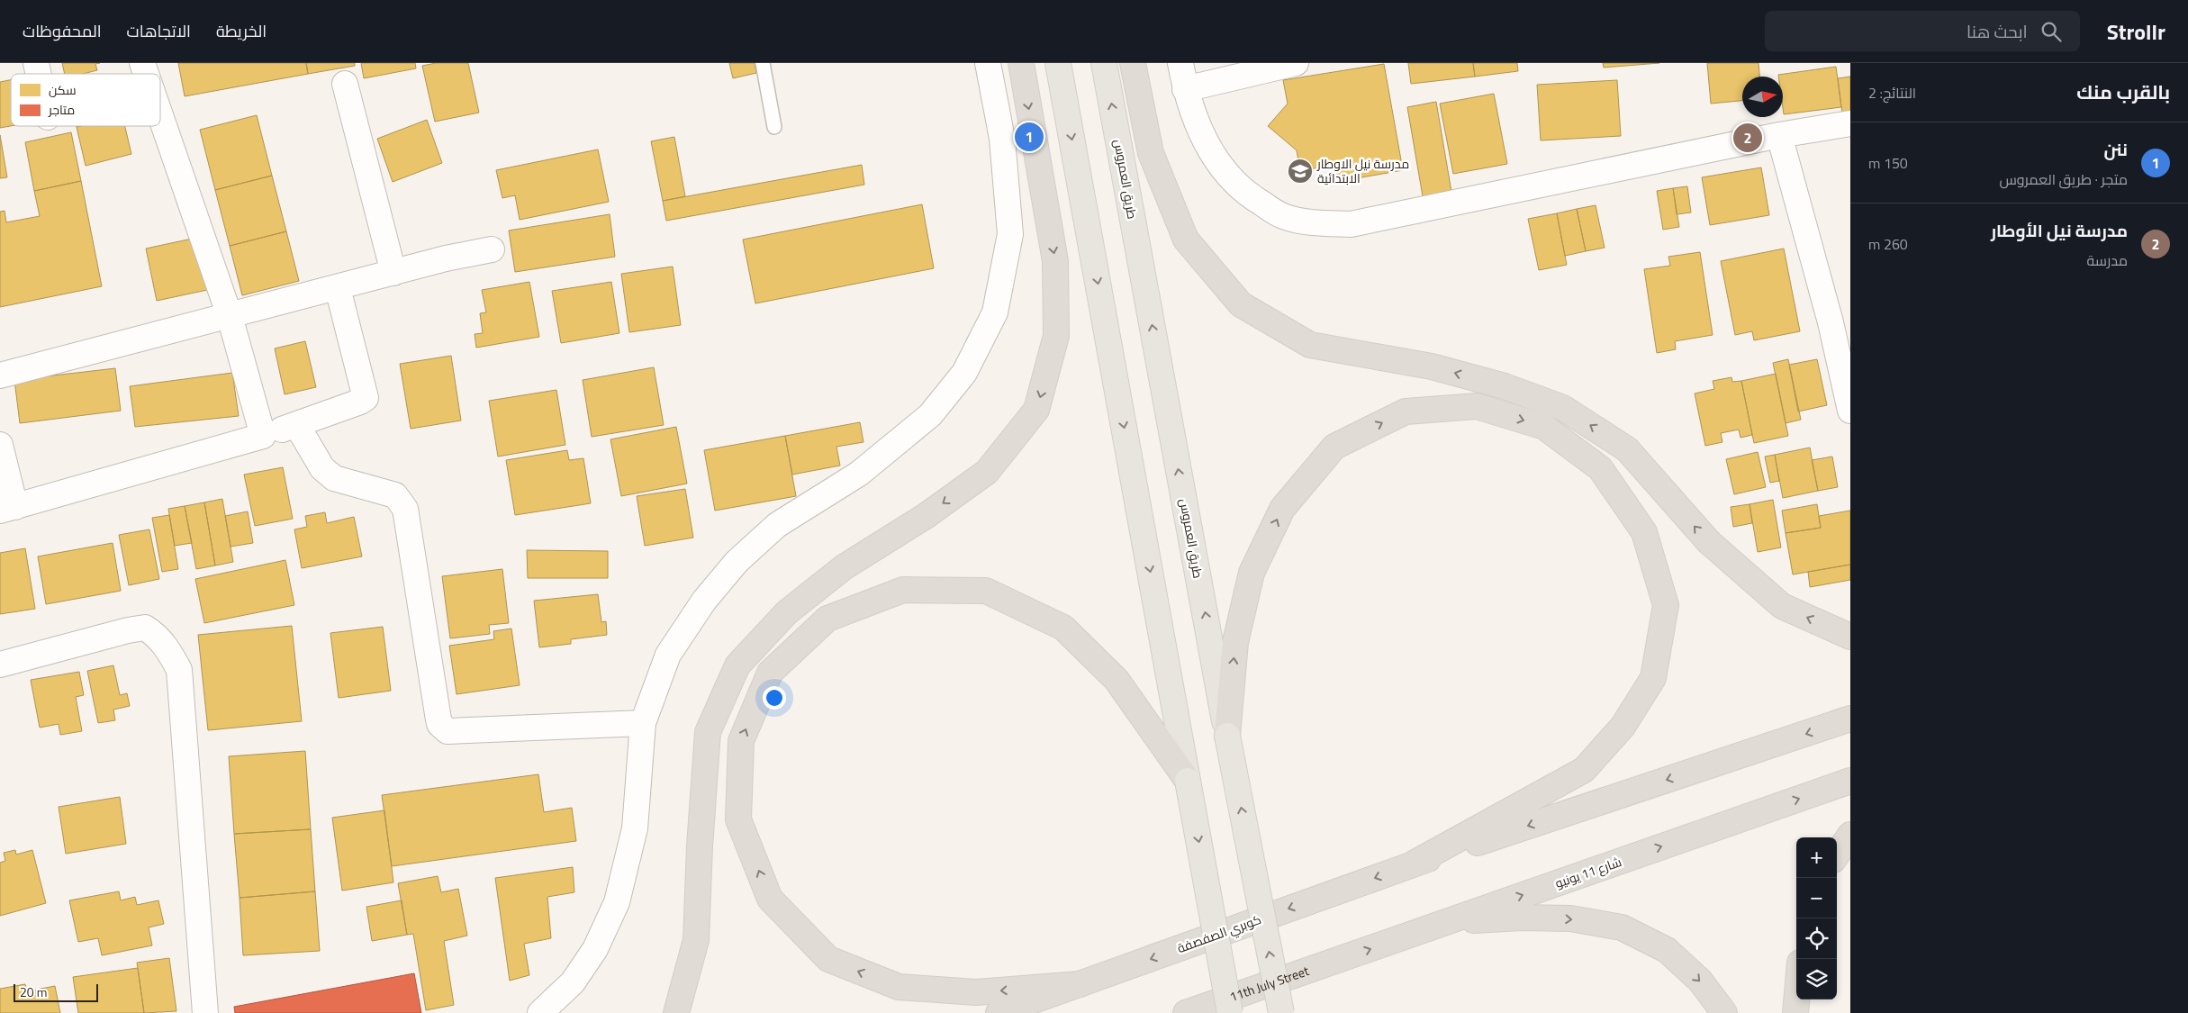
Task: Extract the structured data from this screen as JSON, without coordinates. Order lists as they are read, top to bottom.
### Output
{
  "streets": {
    "highway": ["شارع 11 يونيو", "كوبري الصفصفة", "11th July Street"],
    "main road": ["طريق العمروس"]
  },
  "crossings": [
    ["شارع 11 يونيو", "11th July Street"]
  ],
  "one_way": ["كوبري الصفصفة"],
  "places": {
    "school or university": ["مدرسة نيل الاوطار الابتدائية"]
  },
  "legend": ["سكن", "متاجر"],
  "scale_bar": "20 m",
  "north": "right",
  "page": {
    "header": "Strollr",
    "search": "ابحث هنا",
    "nav": ["الخريطة", "الاتجاهات", "المحفوظات"],
    "heading": ["بالقرب منك", "النتائج: 2"],
    "pins": ["1", "2"],
    "list": [
      {
        "mark": "1",
        "name": "ننن",
        "note": "متجر · طريق العمروس",
        "value": "150 m"
      },
      {
        "mark": "2",
        "name": "مدرسة نيل الأوطار",
        "note": "مدرسة",
        "value": "260 m"
      }
    ],
    "map_buttons": ["+", "−"],
    "scale": "20 m"
  }
}
